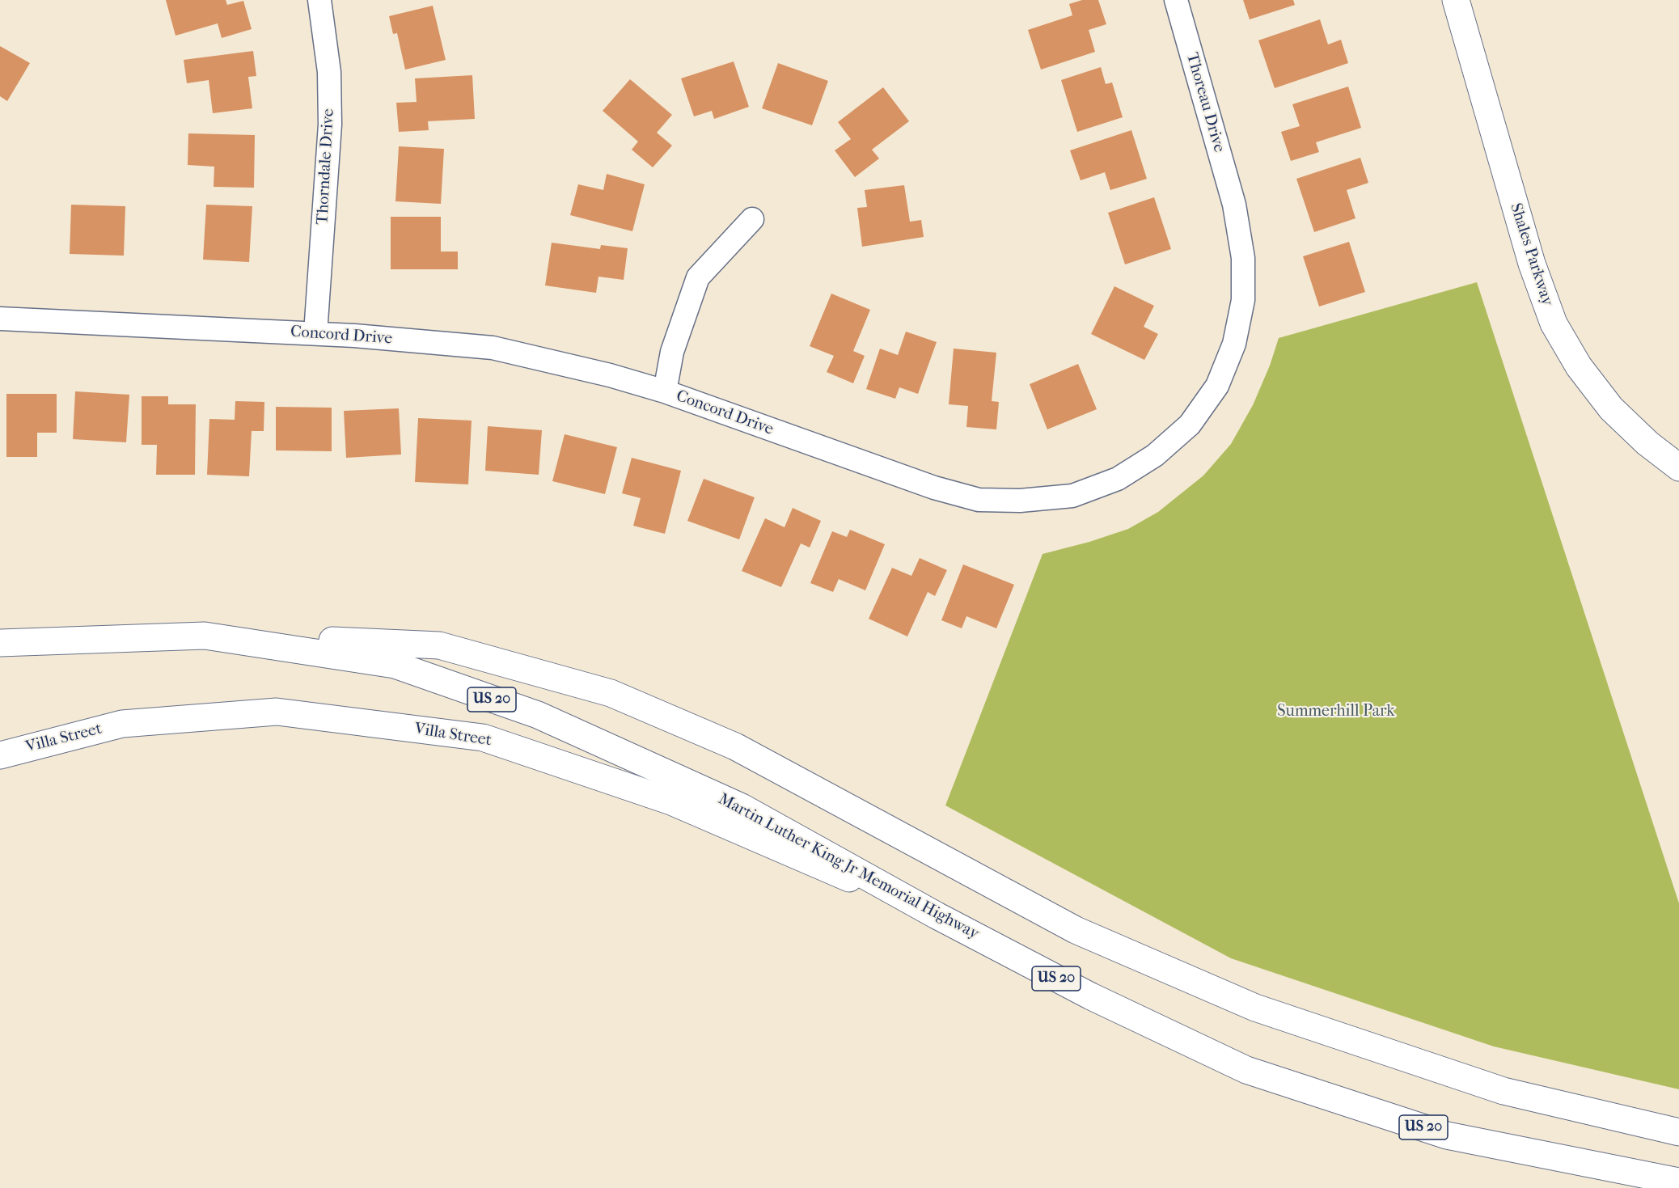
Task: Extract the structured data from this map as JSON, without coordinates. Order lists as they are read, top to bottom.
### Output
{
  "streets": {
    "main road": [
      "Shales Parkway",
      "US 20",
      "Villa Street",
      "Martin Luther King Jr Memorial Highway"
    ],
    "street": ["Thoreau Drive", "Thorndale Drive", "Concord Drive"]
  },
  "crossings": [
    ["Thoreau Drive", "Concord Drive"],
    ["Thorndale Drive", "Concord Drive"],
    ["Villa Street", "Martin Luther King Jr Memorial Highway"]
  ],
  "parks": ["Summerhill Park"]
}
